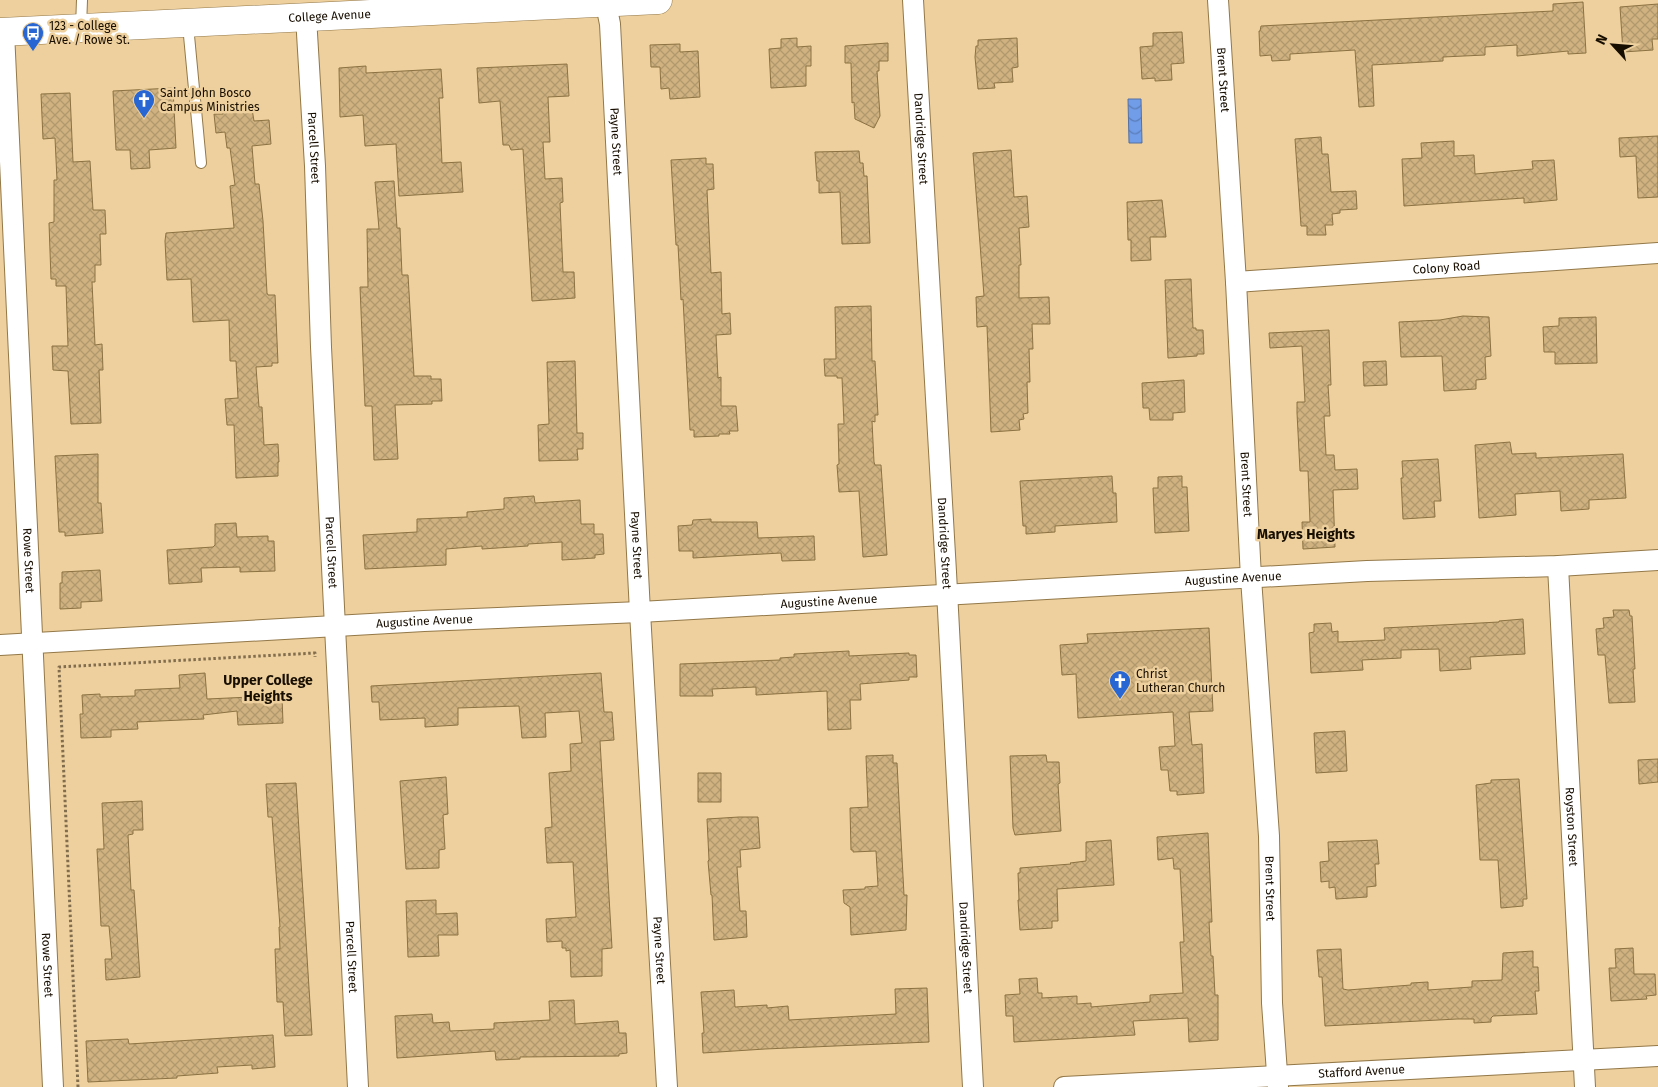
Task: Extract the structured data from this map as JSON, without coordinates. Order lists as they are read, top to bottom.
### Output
{
  "streets": {
    "street": [
      "College Avenue",
      "Brent Street",
      "Dandridge Street",
      "Payne Street",
      "Parcell Street",
      "Colony Road",
      "Rowe Street",
      "Augustine Avenue",
      "Royston Street",
      "Stafford Avenue"
    ]
  },
  "crossings": [
    ["College Avenue", "Payne Street"],
    ["College Avenue", "Parcell Street"],
    ["College Avenue", "Rowe Street"],
    ["Brent Street", "Colony Road"],
    ["Brent Street", "Augustine Avenue"],
    ["Brent Street", "Stafford Avenue"],
    ["Dandridge Street", "Augustine Avenue"],
    ["Payne Street", "Augustine Avenue"],
    ["Parcell Street", "Augustine Avenue"],
    ["Rowe Street", "Augustine Avenue"],
    ["Augustine Avenue", "Royston Street"],
    ["Royston Street", "Stafford Avenue"]
  ],
  "districts": ["Maryes Heights", "Upper College Heights"],
  "places": {
    "bus stop": ["123 - College Ave. / Rowe St."],
    "church": ["Saint John Bosco Campus Ministries", "Christ Lutheran Church"]
  },
  "north": "top left"
}
